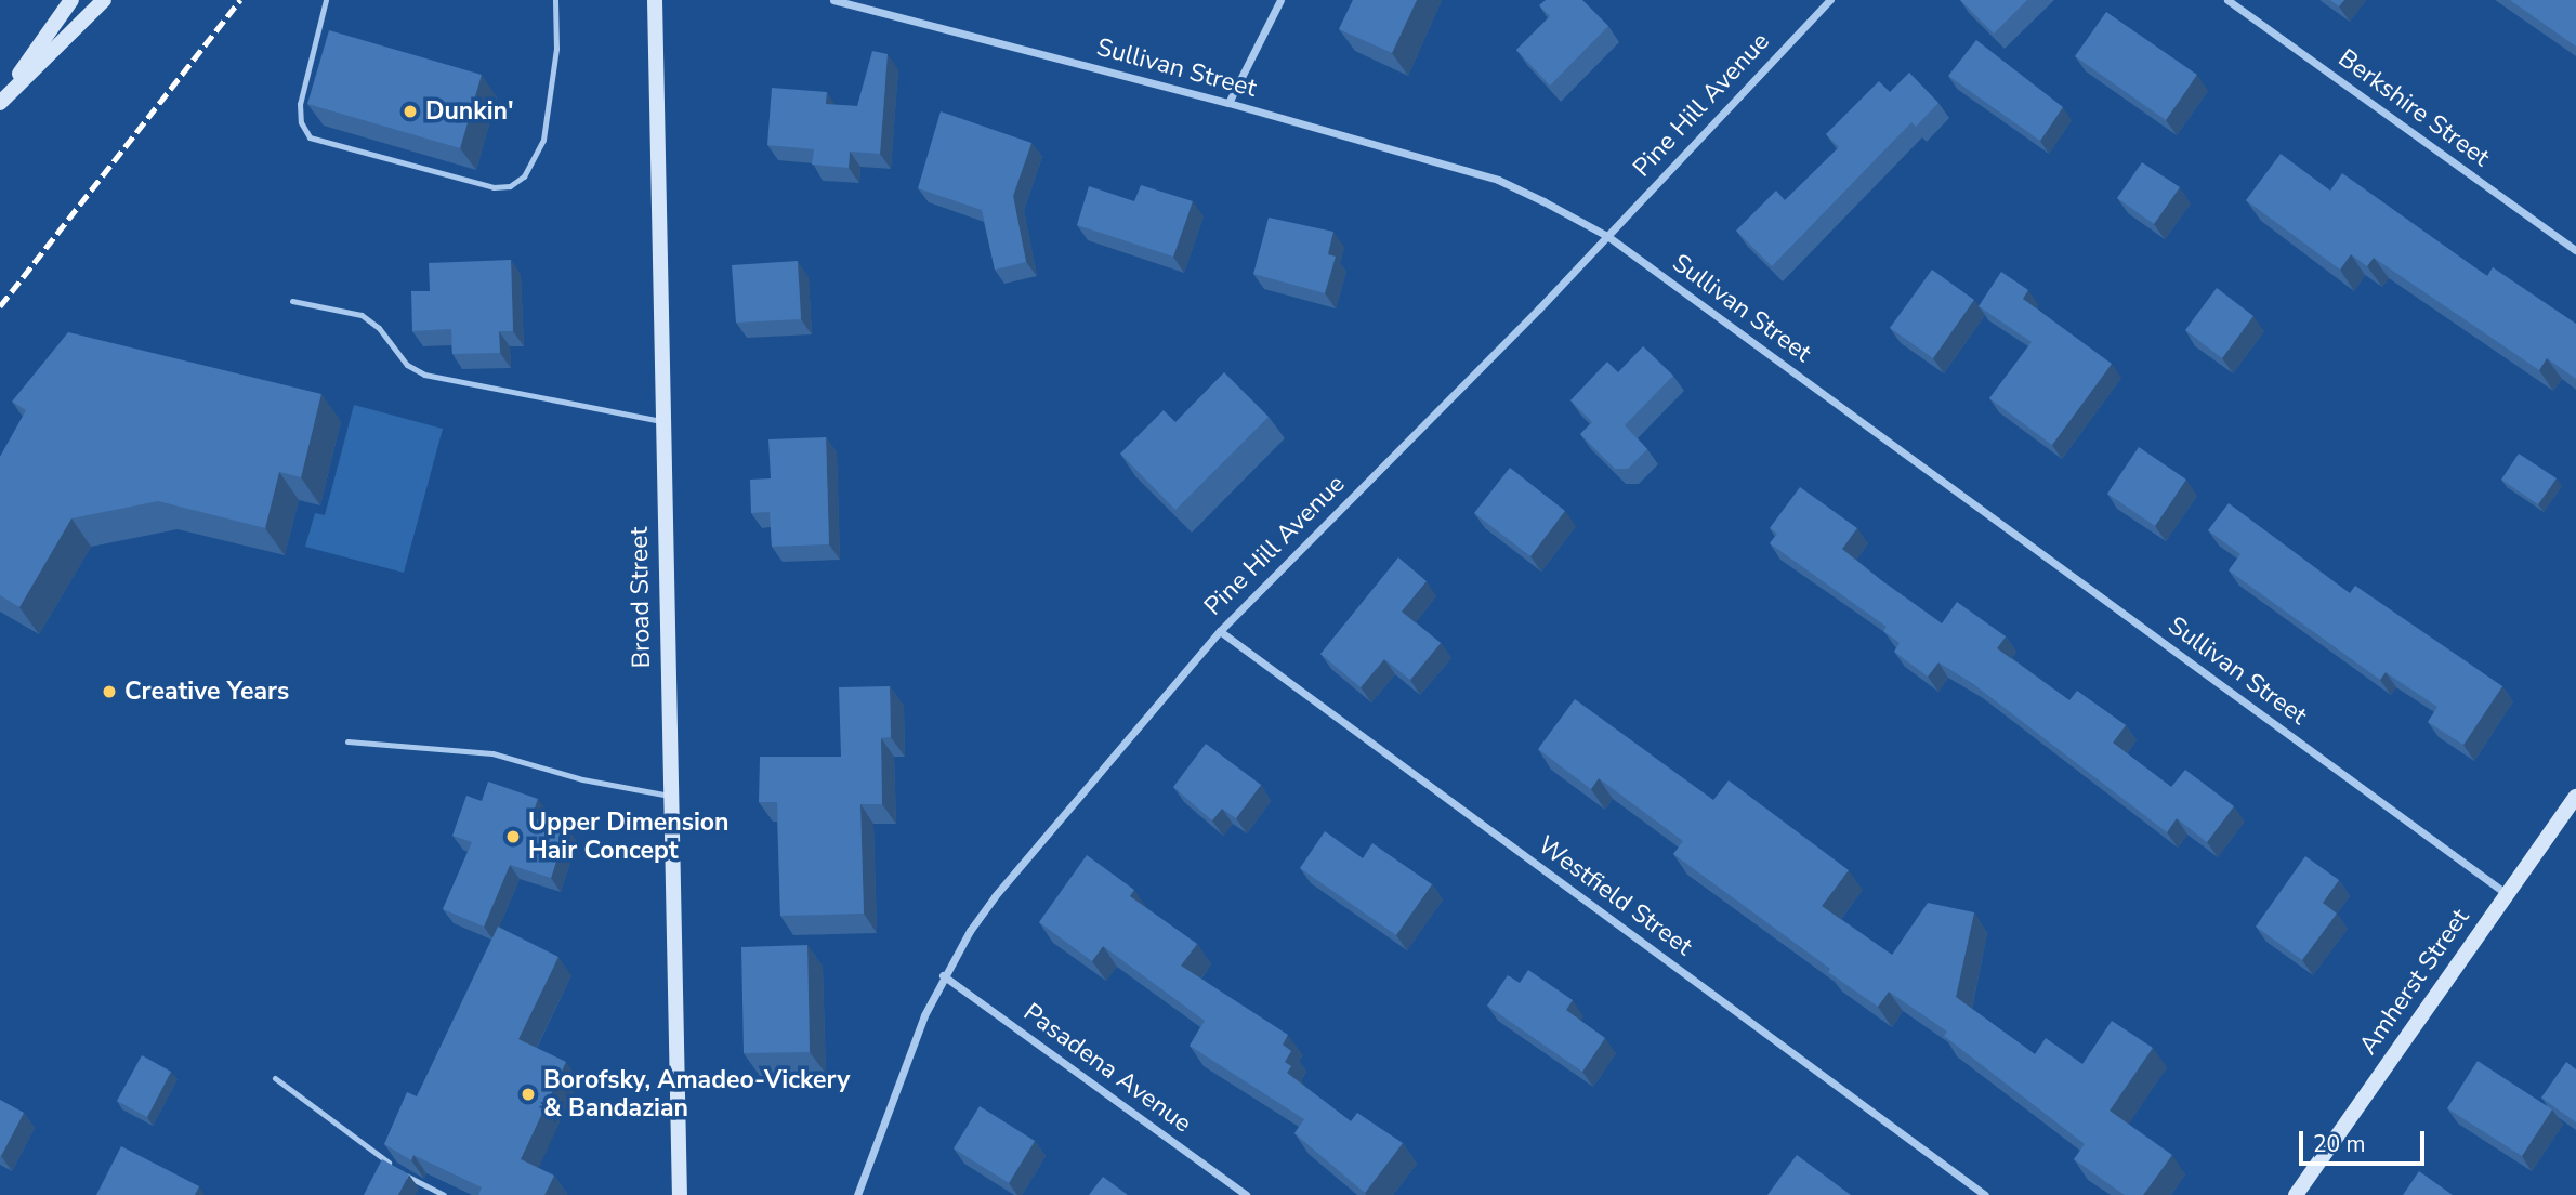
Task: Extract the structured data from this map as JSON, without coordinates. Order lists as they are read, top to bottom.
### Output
{
  "streets": {
    "main road": ["Broad Street", "Amherst Street"],
    "street": [
      "Sullivan Street",
      "Pine Hill Avenue",
      "Berkshire Street",
      "Westfield Street",
      "Pasadena Avenue"
    ]
  },
  "crossings": [
    ["Sullivan Street", "Pine Hill Avenue"],
    ["Sullivan Street", "Amherst Street"],
    ["Pine Hill Avenue", "Westfield Street"],
    ["Pine Hill Avenue", "Pasadena Avenue"]
  ],
  "places": [
    "Dunkin'",
    "Creative Years",
    "Upper Dimension Hair Concept",
    "Borofsky, Amadeo-Vickery & Bandazian"
  ],
  "scale_bar": "20 m"
}
